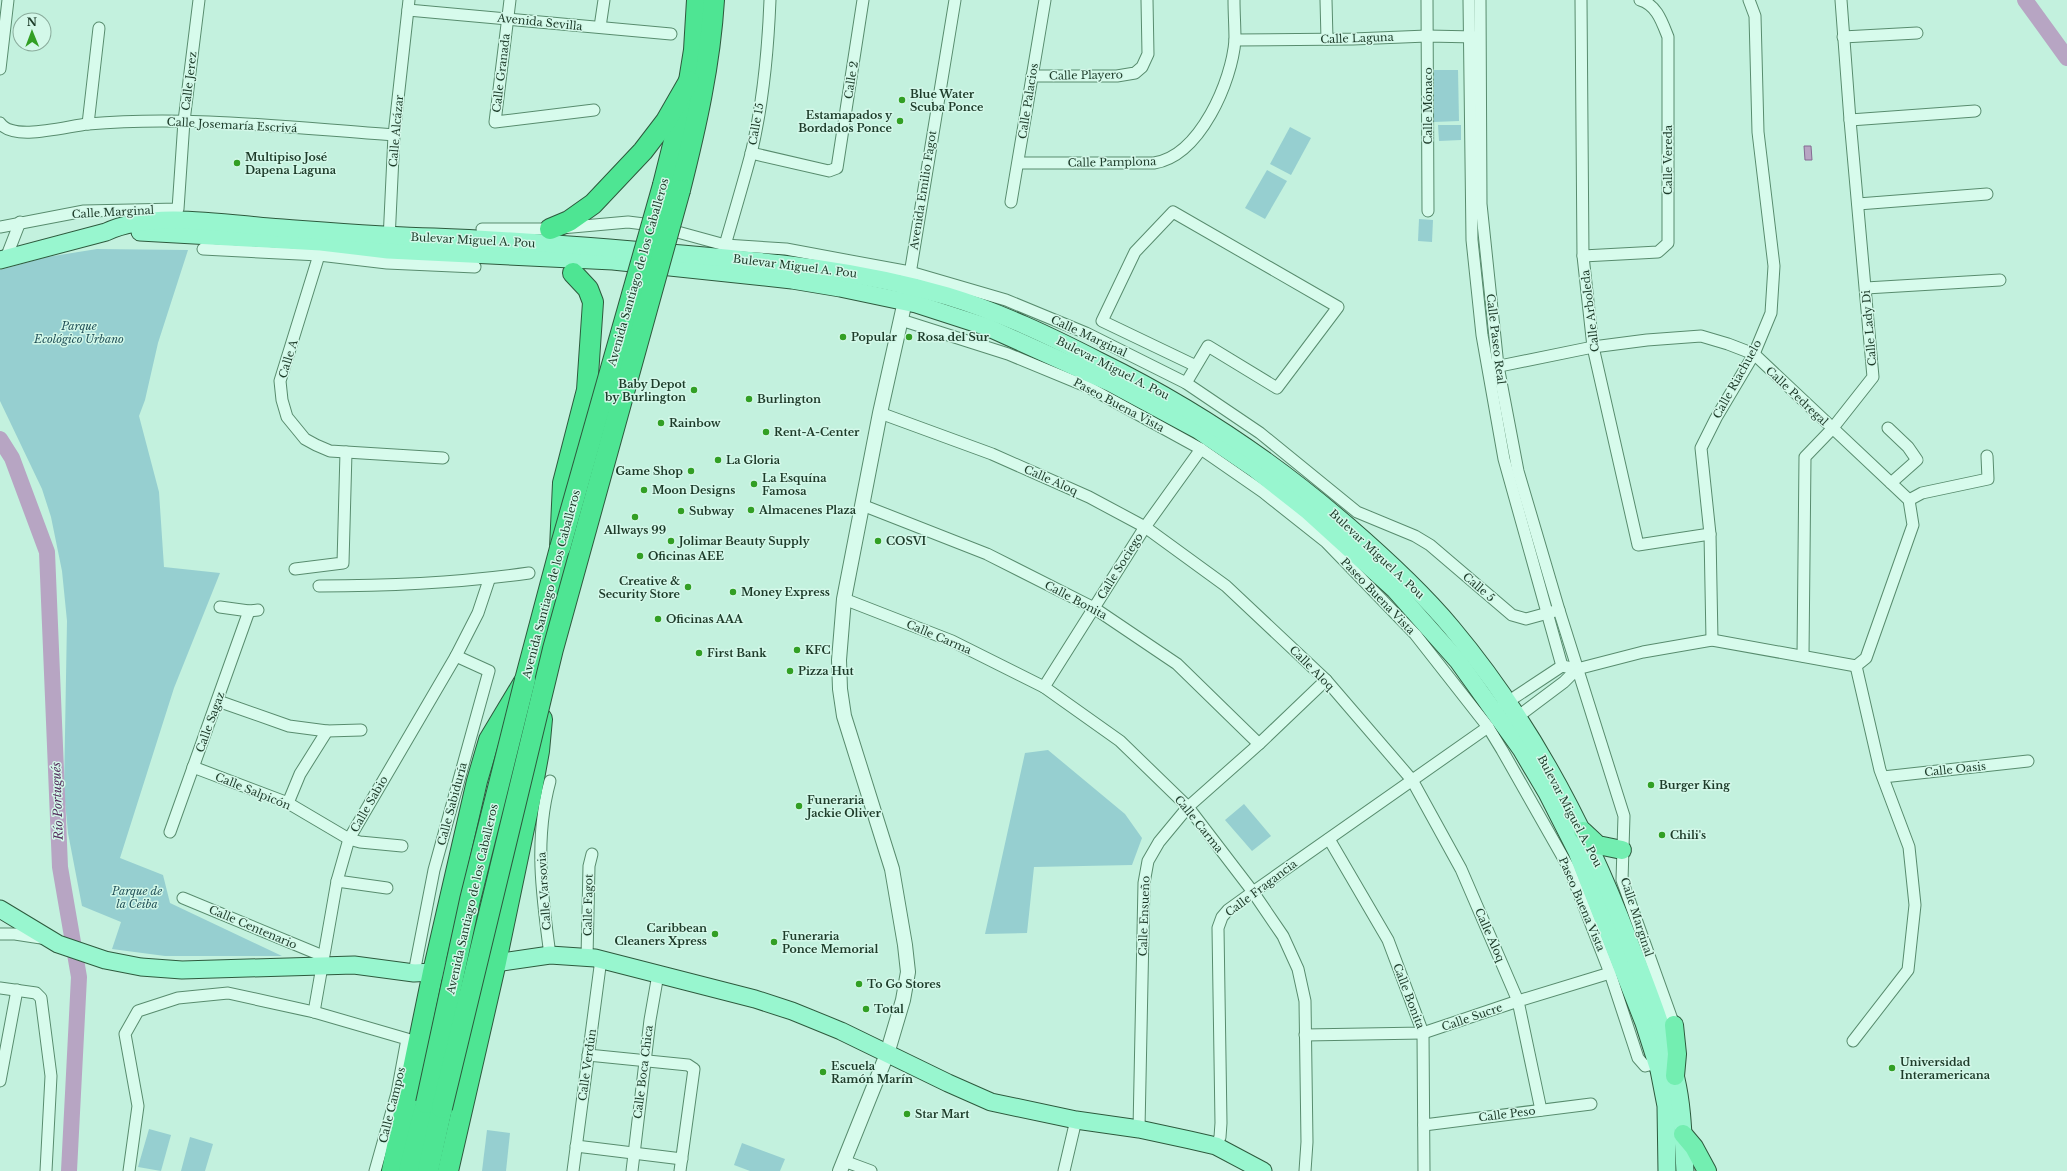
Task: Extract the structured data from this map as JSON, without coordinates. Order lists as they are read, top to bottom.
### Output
{
  "streets": {
    "highway": ["Avenida Santiago de los Caballeros"],
    "main road": ["Bulevar Miguel A. Pou"],
    "street": [
      "Avenida Sevilla",
      "Calle Laguna",
      "Calle Granada",
      "Calle Playero",
      "Calle 2",
      "Calle Jerez",
      "Calle Palacios",
      "Calle Mónaco",
      "Calle 15",
      "Calle Josemaría Escrivá",
      "Calle Alcázar",
      "Calle Vereda",
      "Calle Pamplona",
      "Avenida Emilio Fagot",
      "Calle Marginal",
      "Calle Arboleda",
      "Calle Lady Di",
      "Calle Paseo Real",
      "Calle A",
      "Calle Riachuelo",
      "Calle Pedregal",
      "Paseo Buena Vista",
      "Calle Aloq",
      "Calle Sociego",
      "Calle 5",
      "Calle Bonita",
      "Calle Carma",
      "Calle Sagaz",
      "Calle Oasis",
      "Calle Salpicón",
      "Calle Sabio",
      "Calle Sabiduría",
      "Calle Fragancia",
      "Calle Varsovia",
      "Calle Fagot",
      "Calle Ensueño",
      "Calle Centenario",
      "Calle Sucre",
      "Calle Verdún",
      "Calle Boca Chica",
      "Calle Campos",
      "Calle Peso"
    ]
  },
  "crossings": [
    ["Avenida Sevilla", "Calle Granada"],
    ["Avenida Sevilla", "Calle Alcázar"],
    ["Calle Laguna", "Calle Mónaco"],
    ["Calle Laguna", "Calle Pamplona"],
    ["Calle Laguna", "Calle Paseo Real"],
    ["Calle Playero", "Calle Palacios"],
    ["Calle 2", "Calle 15"],
    ["Calle Jerez", "Calle Josemaría Escrivá"],
    ["Calle Jerez", "Calle Marginal"],
    ["Calle Palacios", "Calle Pamplona"],
    ["Calle 15", "Calle Marginal"],
    ["Calle Josemaría Escrivá", "Calle Alcázar"],
    ["Calle Alcázar", "Bulevar Miguel A. Pou"],
    ["Calle Vereda", "Calle Arboleda"],
    ["Avenida Emilio Fagot", "Calle Marginal"],
    ["Avenida Emilio Fagot", "Bulevar Miguel A. Pou"],
    ["Calle Marginal", "Bulevar Miguel A. Pou"],
    ["Calle Marginal", "Calle Paseo Real"],
    ["Calle Marginal", "Calle 5"],
    ["Calle Marginal", "Calle Fragancia"],
    ["Bulevar Miguel A. Pou", "Paseo Buena Vista"],
    ["Bulevar Miguel A. Pou", "Calle Fragancia"],
    ["Calle Arboleda", "Calle Riachuelo"],
    ["Calle Arboleda", "Calle Pedregal"],
    ["Calle Lady Di", "Calle Pedregal"],
    ["Calle Paseo Real", "Calle Pedregal"],
    ["Calle Paseo Real", "Calle 5"],
    ["Calle Paseo Real", "Calle Fragancia"],
    ["Calle Riachuelo", "Calle Pedregal"],
    ["Paseo Buena Vista", "Calle Sociego"],
    ["Paseo Buena Vista", "Calle Fragancia"],
    ["Paseo Buena Vista", "Calle Sucre"],
    ["Calle Aloq", "Calle Sociego"],
    ["Calle Aloq", "Calle Fragancia"],
    ["Calle Aloq", "Calle Ensueño"],
    ["Calle Aloq", "Calle Sucre"],
    ["Calle Aloq", "Calle Peso"],
    ["Calle Sociego", "Calle Bonita"],
    ["Calle Sociego", "Calle Carma"],
    ["Calle Bonita", "Calle Fragancia"],
    ["Calle Bonita", "Calle Ensueño"],
    ["Calle Bonita", "Calle Sucre"],
    ["Calle Bonita", "Calle Peso"],
    ["Calle Carma", "Calle Fragancia"],
    ["Calle Carma", "Calle Ensueño"],
    ["Calle Carma", "Calle Sucre"],
    ["Calle Sagaz", "Calle Salpicón"],
    ["Calle Salpicón", "Calle Sabio"],
    ["Calle Sabio", "Calle Sabiduría"],
    ["Calle Sabio", "Calle Centenario"],
    ["Calle Sabio", "Calle Campos"],
    ["Calle Fagot", "Calle Verdún"]
  ],
  "water": ["Río Portugués"],
  "parks": ["Parque Ecológico Urbano", "Parque de la Ceiba"],
  "places": [
    "Blue Water Scuba Ponce",
    "Estamapados y Bordados Ponce",
    "Multipiso José Dapena Laguna",
    "Popular",
    "Rosa del Sur",
    "Baby Depot by Burlington",
    "Burlington",
    "Rainbow",
    "Rent-A-Center",
    "La Gloria",
    "Game Shop",
    "La Esquína Famosa",
    "Moon Designs",
    "Almacenes Plaza",
    "Subway",
    "Allways 99",
    "Jolimar Beauty Supply",
    "COSVI",
    "Oficinas AEE",
    "Creative & Security Store",
    "Money Express",
    "Oficinas AAA",
    "KFC",
    "First Bank",
    "Pizza Hut",
    "Burger King",
    "Funeraria Jackie Oliver",
    "Chili's",
    "Caribbean Cleaners Xpress",
    "Funeraria Ponce Memorial",
    "To Go Stores",
    "Total",
    "Universidad Interamericana",
    "Escuela Ramón Marín",
    "Star Mart"
  ],
  "north": "top"
}
